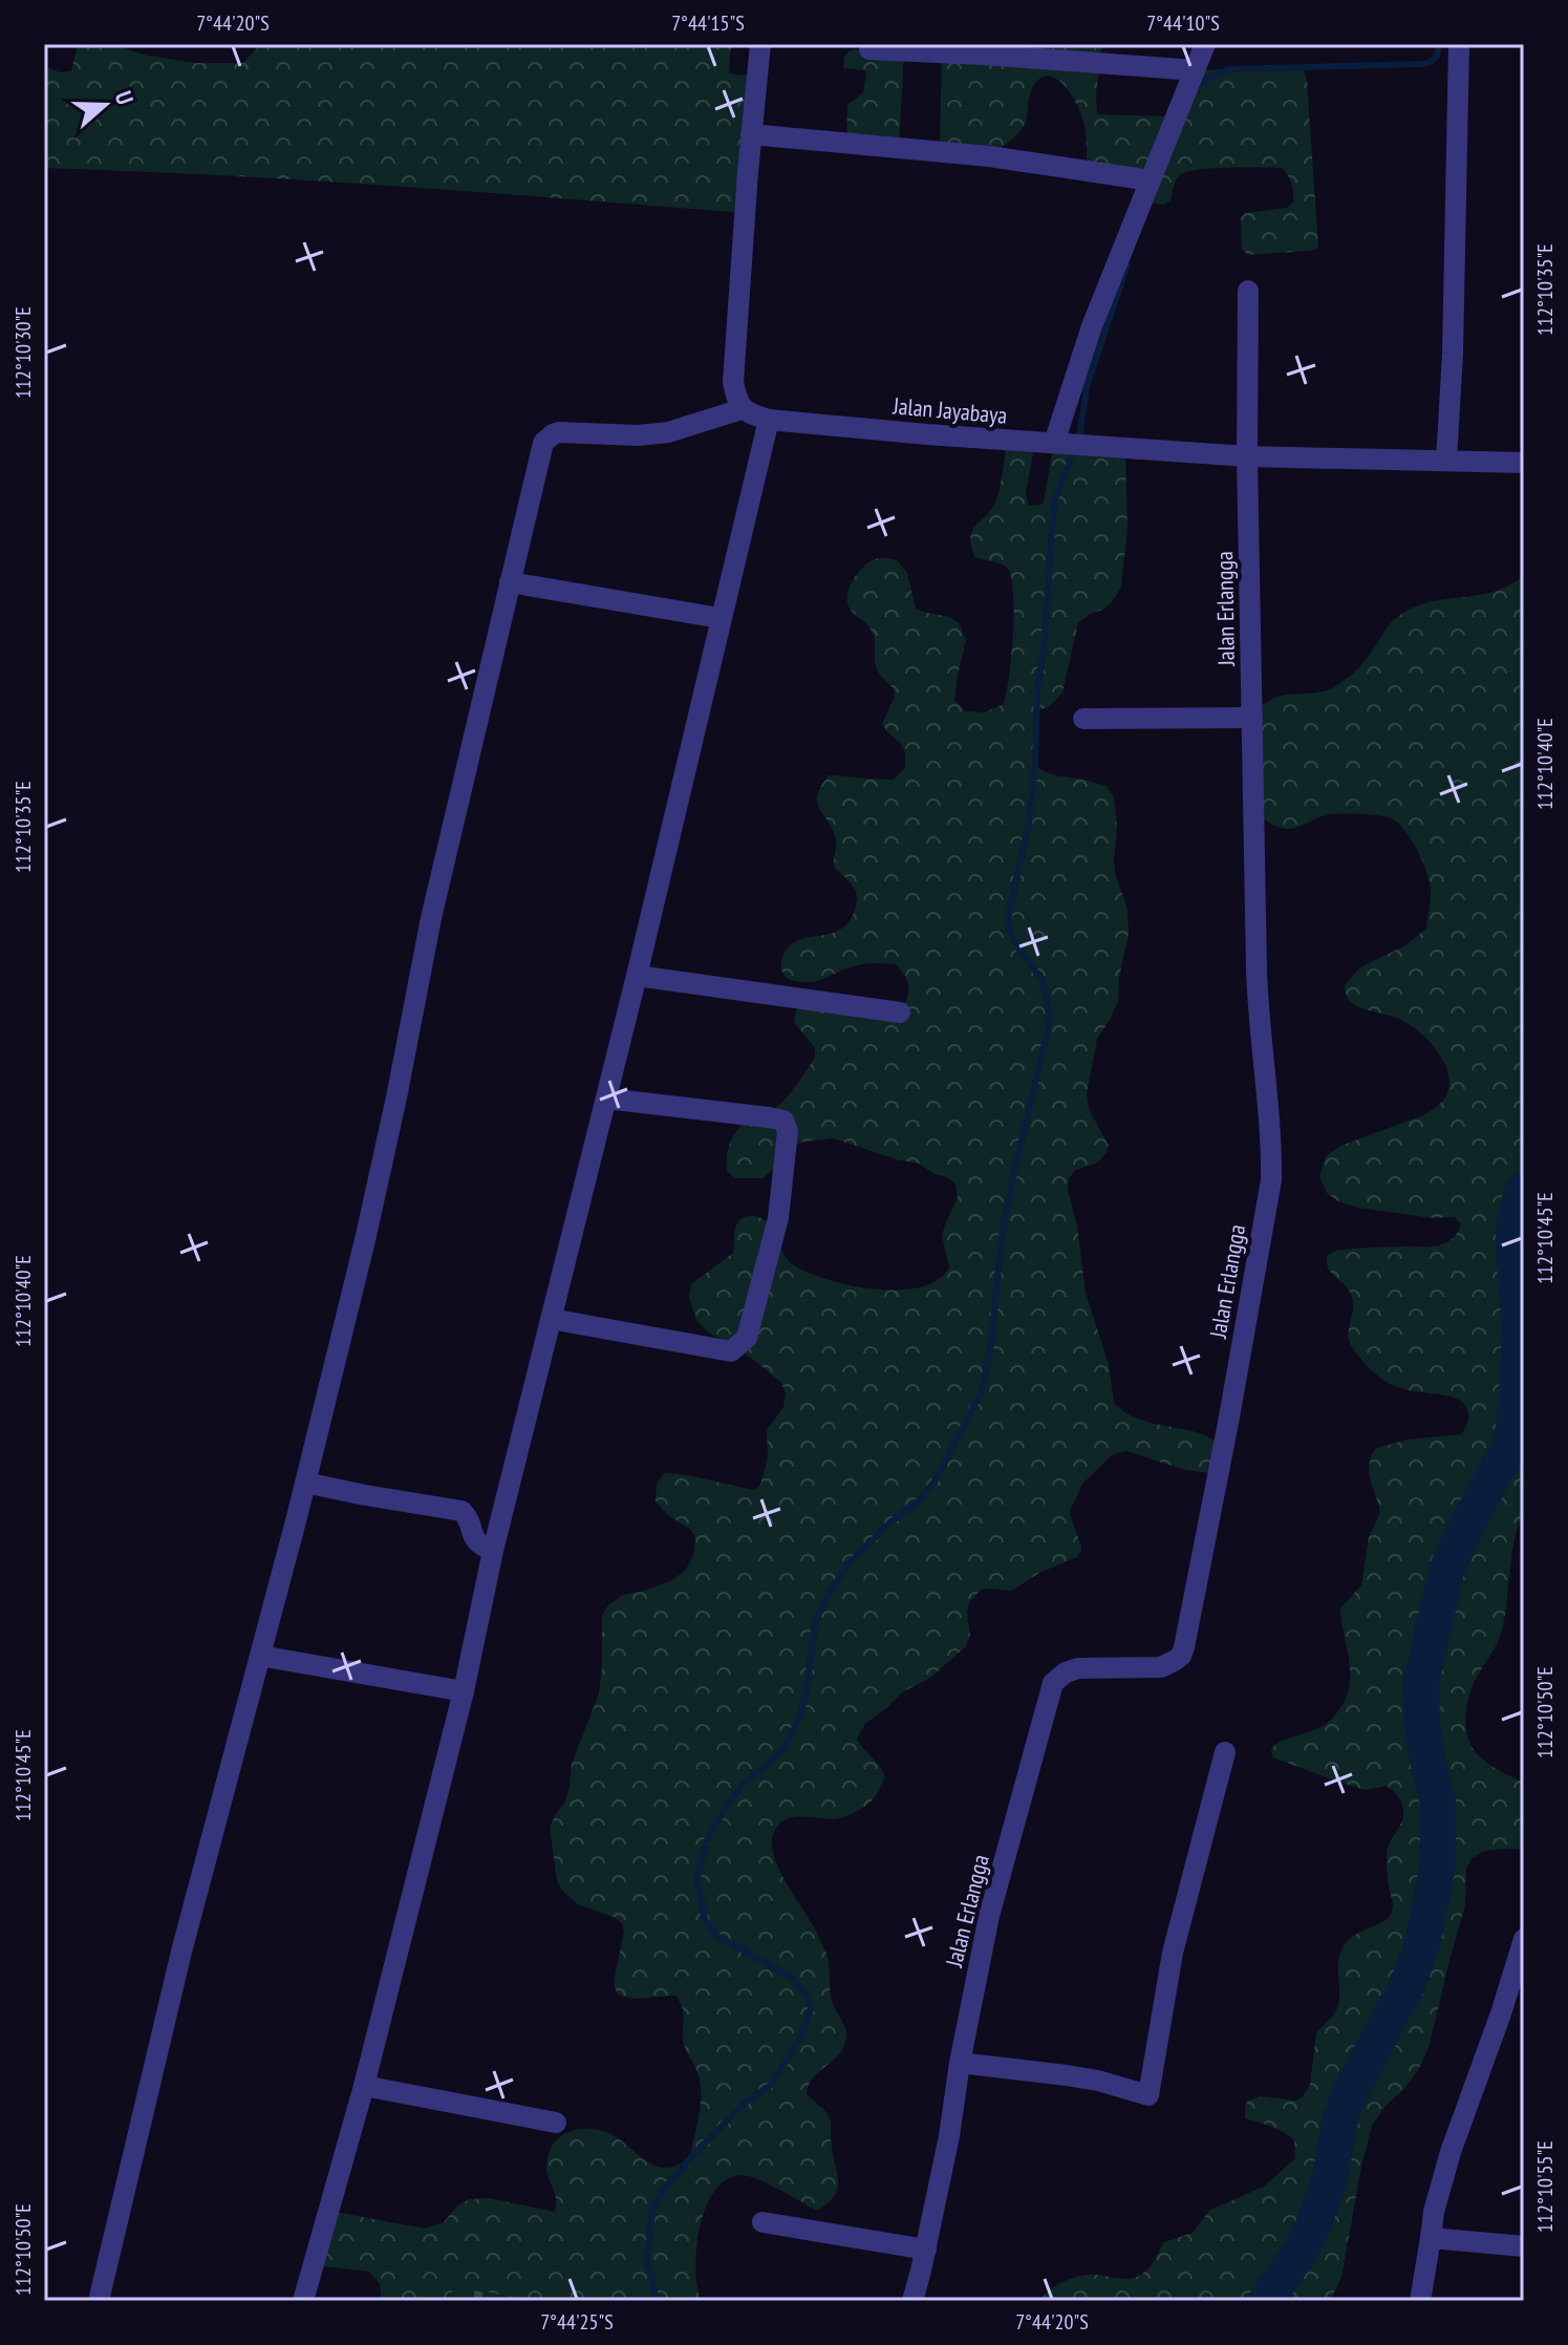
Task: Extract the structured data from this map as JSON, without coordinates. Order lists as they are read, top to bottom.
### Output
{
  "streets": {
    "street": ["Jalan Jayabaya", "Jalan Erlangga"]
  },
  "crossings": [
    ["Jalan Jayabaya", "Jalan Erlangga"]
  ],
  "north": "right",
  "coordinates": [
    "7°44'20\"S",
    "7°44'15\"S",
    "7°44'10\"S",
    "112°10'35\"E",
    "112°10'30\"E",
    "112°10'40\"E",
    "112°10'45\"E",
    "112°10'50\"E",
    "112°10'55\"E",
    "7°44'25\"S"
  ]
}
